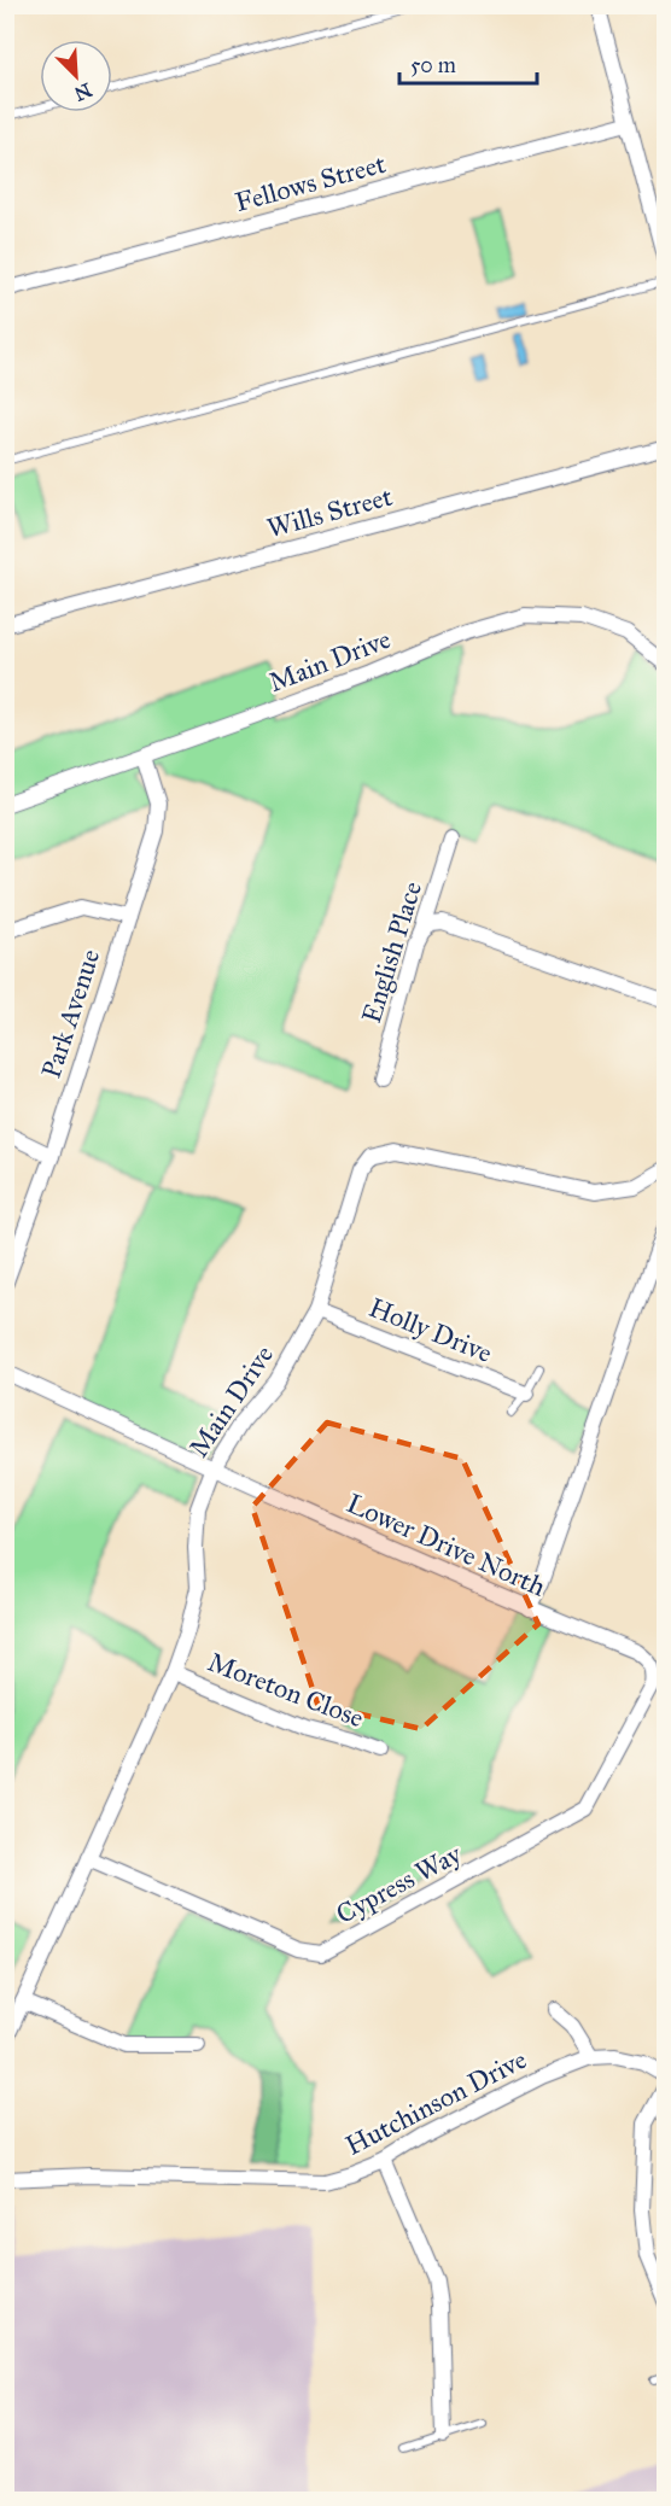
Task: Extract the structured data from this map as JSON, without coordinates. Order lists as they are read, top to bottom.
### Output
{
  "streets": {
    "street": [
      "Fellows Street",
      "Wills Street",
      "Main Drive",
      "English Place",
      "Park Avenue",
      "Holly Drive",
      "Lower Drive North",
      "Moreton Close",
      "Cypress Way",
      "Hutchinson Drive"
    ]
  },
  "crossings": [
    ["Main Drive", "Park Avenue"],
    ["Main Drive", "Holly Drive"],
    ["Main Drive", "Lower Drive North"],
    ["Main Drive", "Moreton Close"],
    ["Main Drive", "Cypress Way"],
    ["Lower Drive North", "Cypress Way"]
  ],
  "scale_bar": "50 m",
  "north": "bottom right"
}
